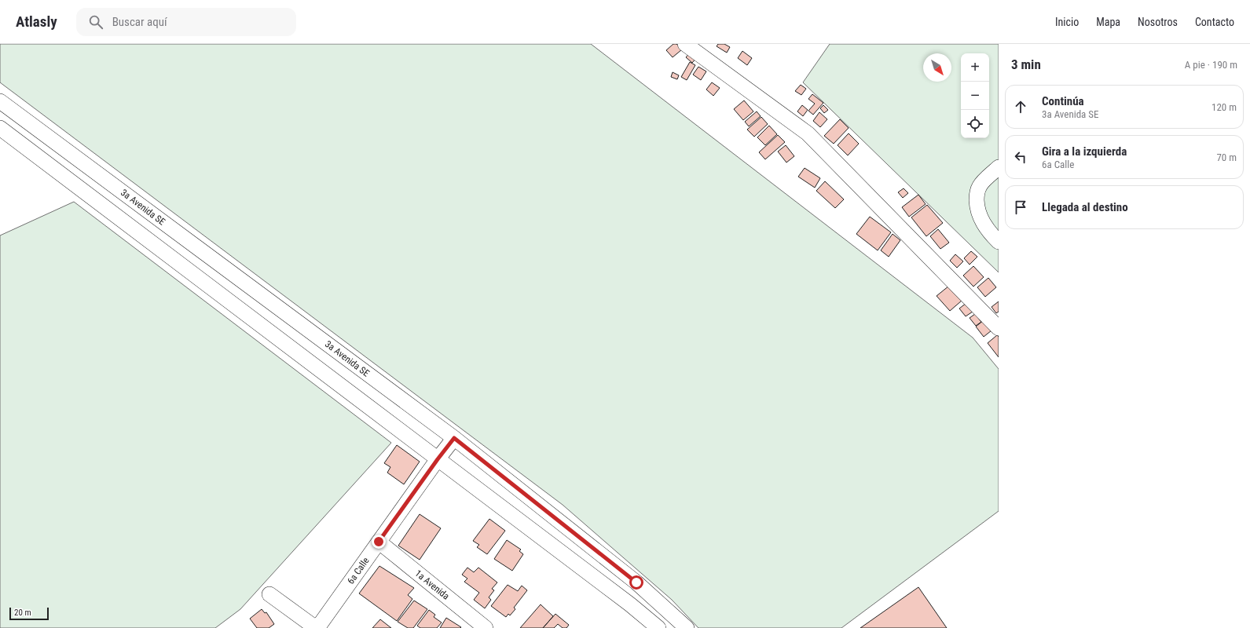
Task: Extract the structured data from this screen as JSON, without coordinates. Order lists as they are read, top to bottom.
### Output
{
  "streets": {
    "street": ["3a Avenida SE", "6a Calle", "1a Avenida"]
  },
  "crossings": [
    ["3a Avenida SE", "6a Calle"],
    ["6a Calle", "1a Avenida"]
  ],
  "scale_bar": "20 m",
  "north": "bottom right",
  "page": {
    "header": "Atlasly",
    "search": "Buscar aquí",
    "nav": [
      "Inicio",
      "Mapa",
      "Nosotros",
      "Contacto"
    ],
    "heading": ["3 min", "A pie · 190 m"],
    "map_buttons": ["+", "−"],
    "list": [
      ["Continúa", "3a Avenida SE", "120 m"],
      ["Gira a la izquierda", "6a Calle", "70 m"],
      "Llegada al destino"
    ],
    "scale": "20 m"
  }
}
